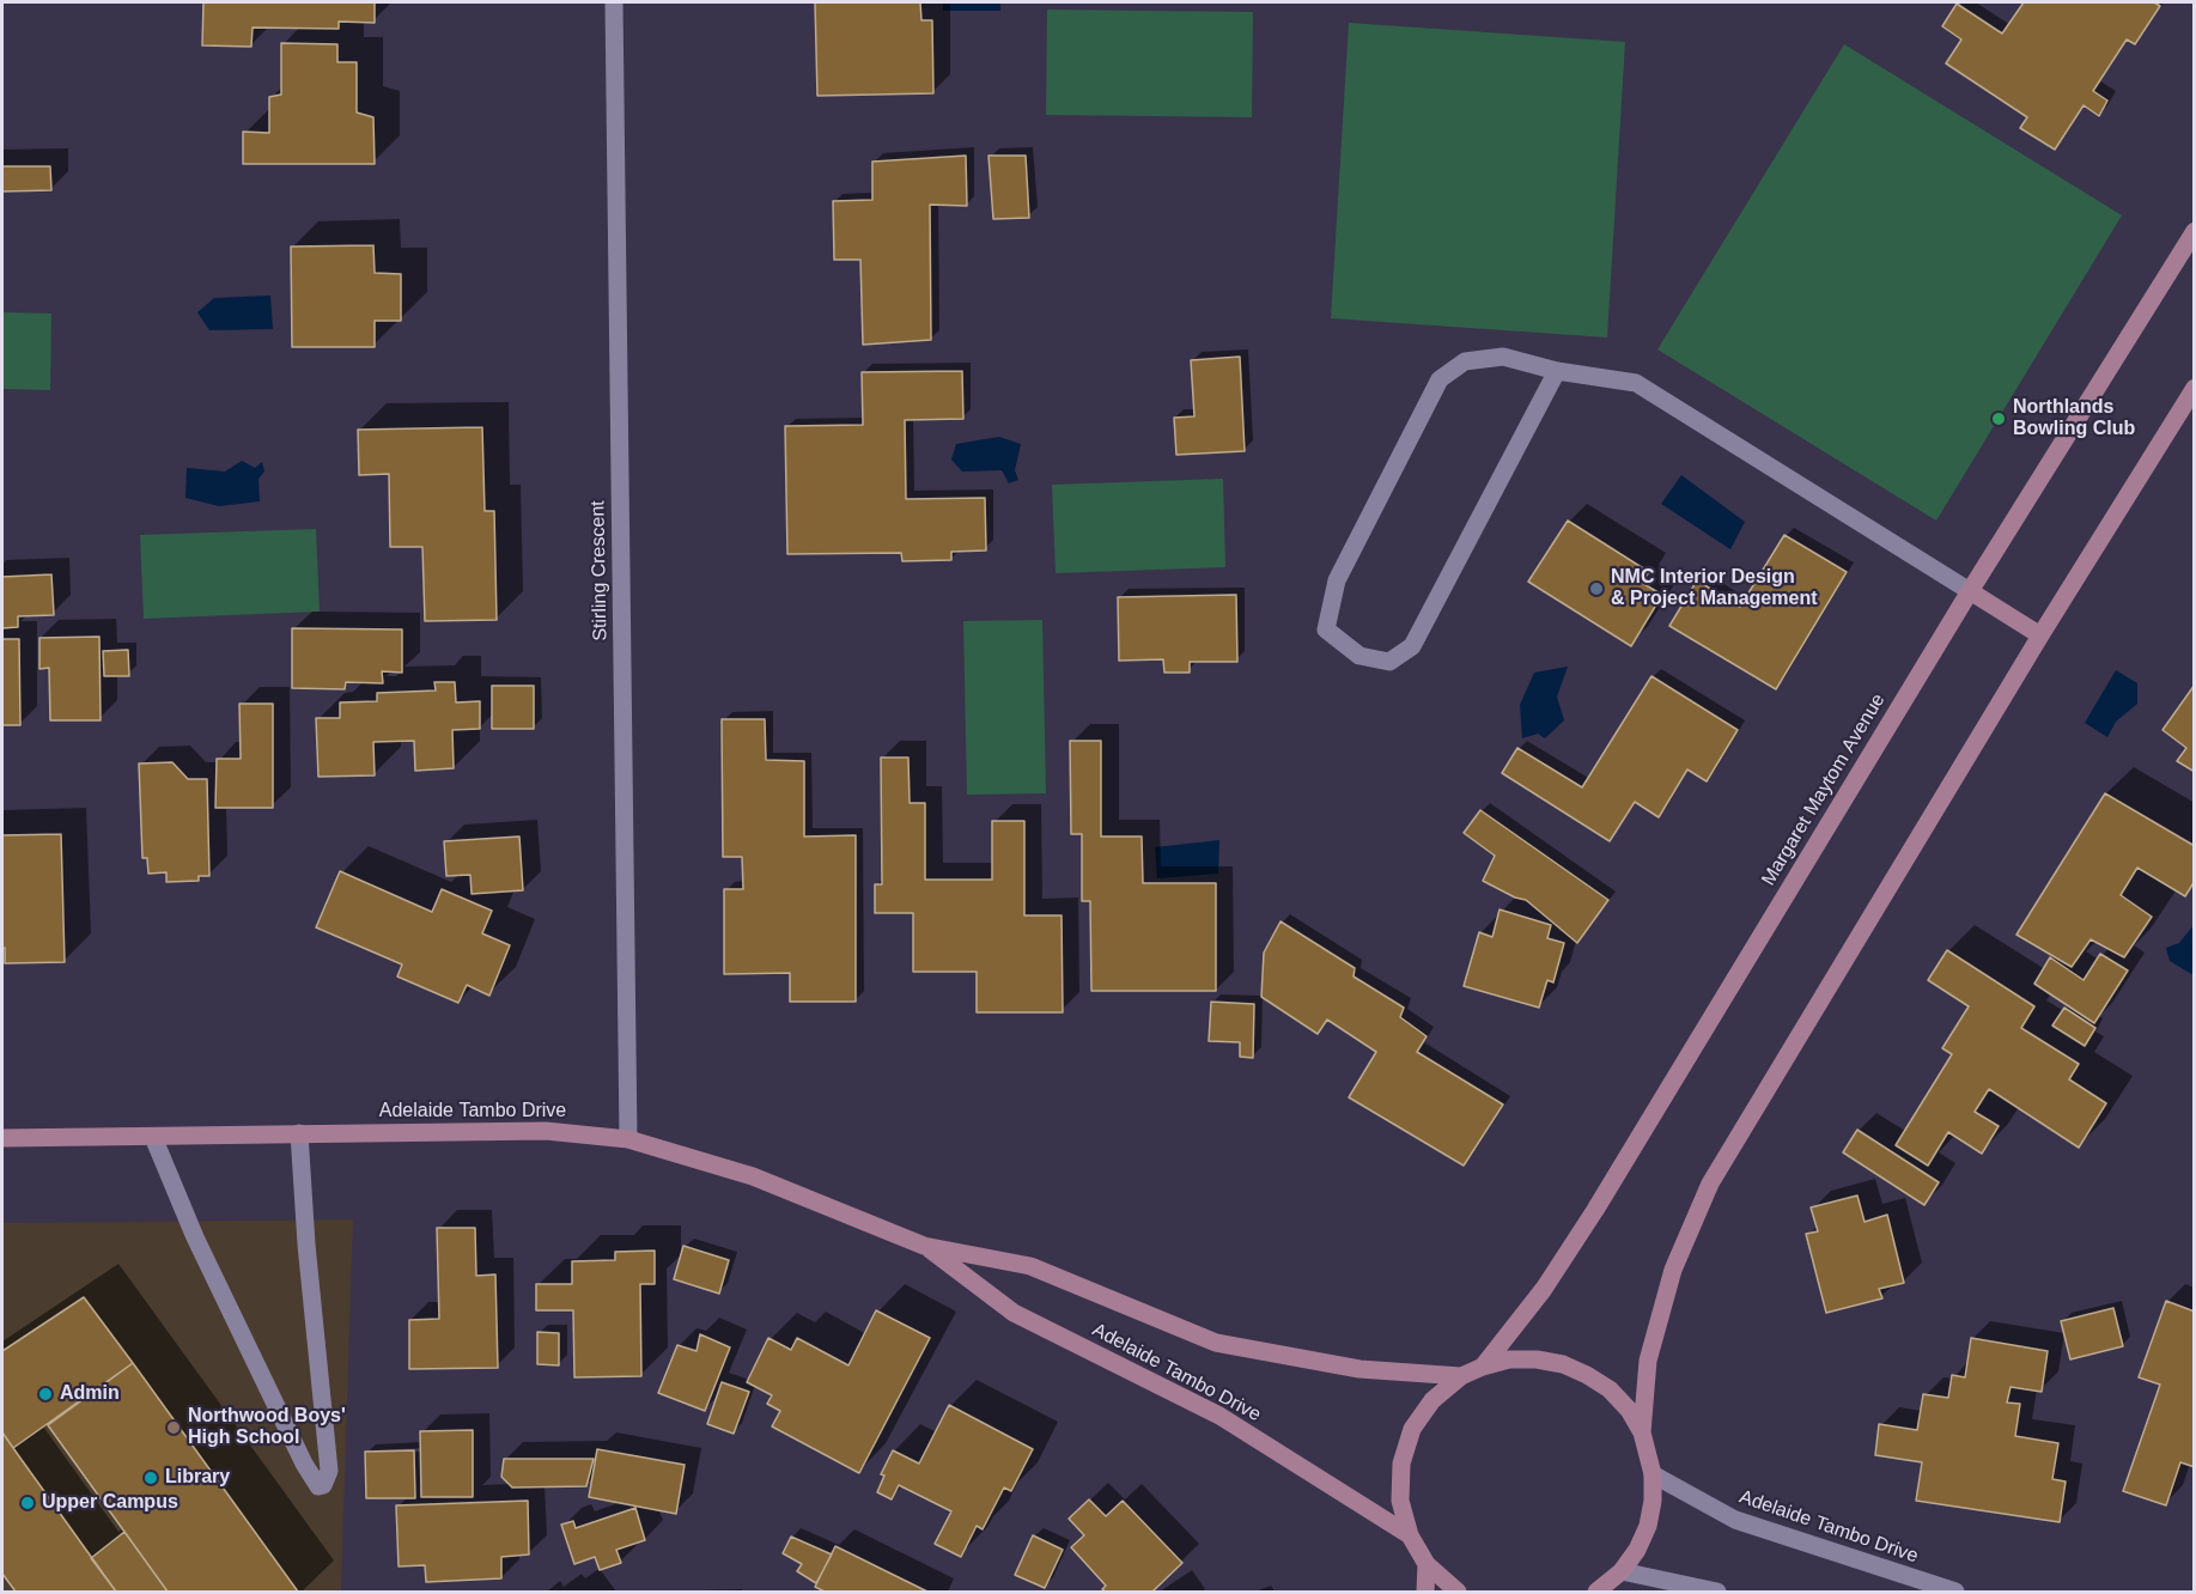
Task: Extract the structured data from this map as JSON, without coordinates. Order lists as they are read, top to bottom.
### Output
{
  "streets": {
    "street": ["Stirling Crescent", "Margaret Maytom Avenue", "Adelaide Tambo Drive"]
  },
  "crossings": [
    ["Stirling Crescent", "Adelaide Tambo Drive"]
  ],
  "places": [
    "Northlands Bowling Club",
    "NMC Interior Design & Project Management",
    "Admin",
    "Northwood Boys' High School",
    "Library",
    "Upper Campus"
  ]
}
